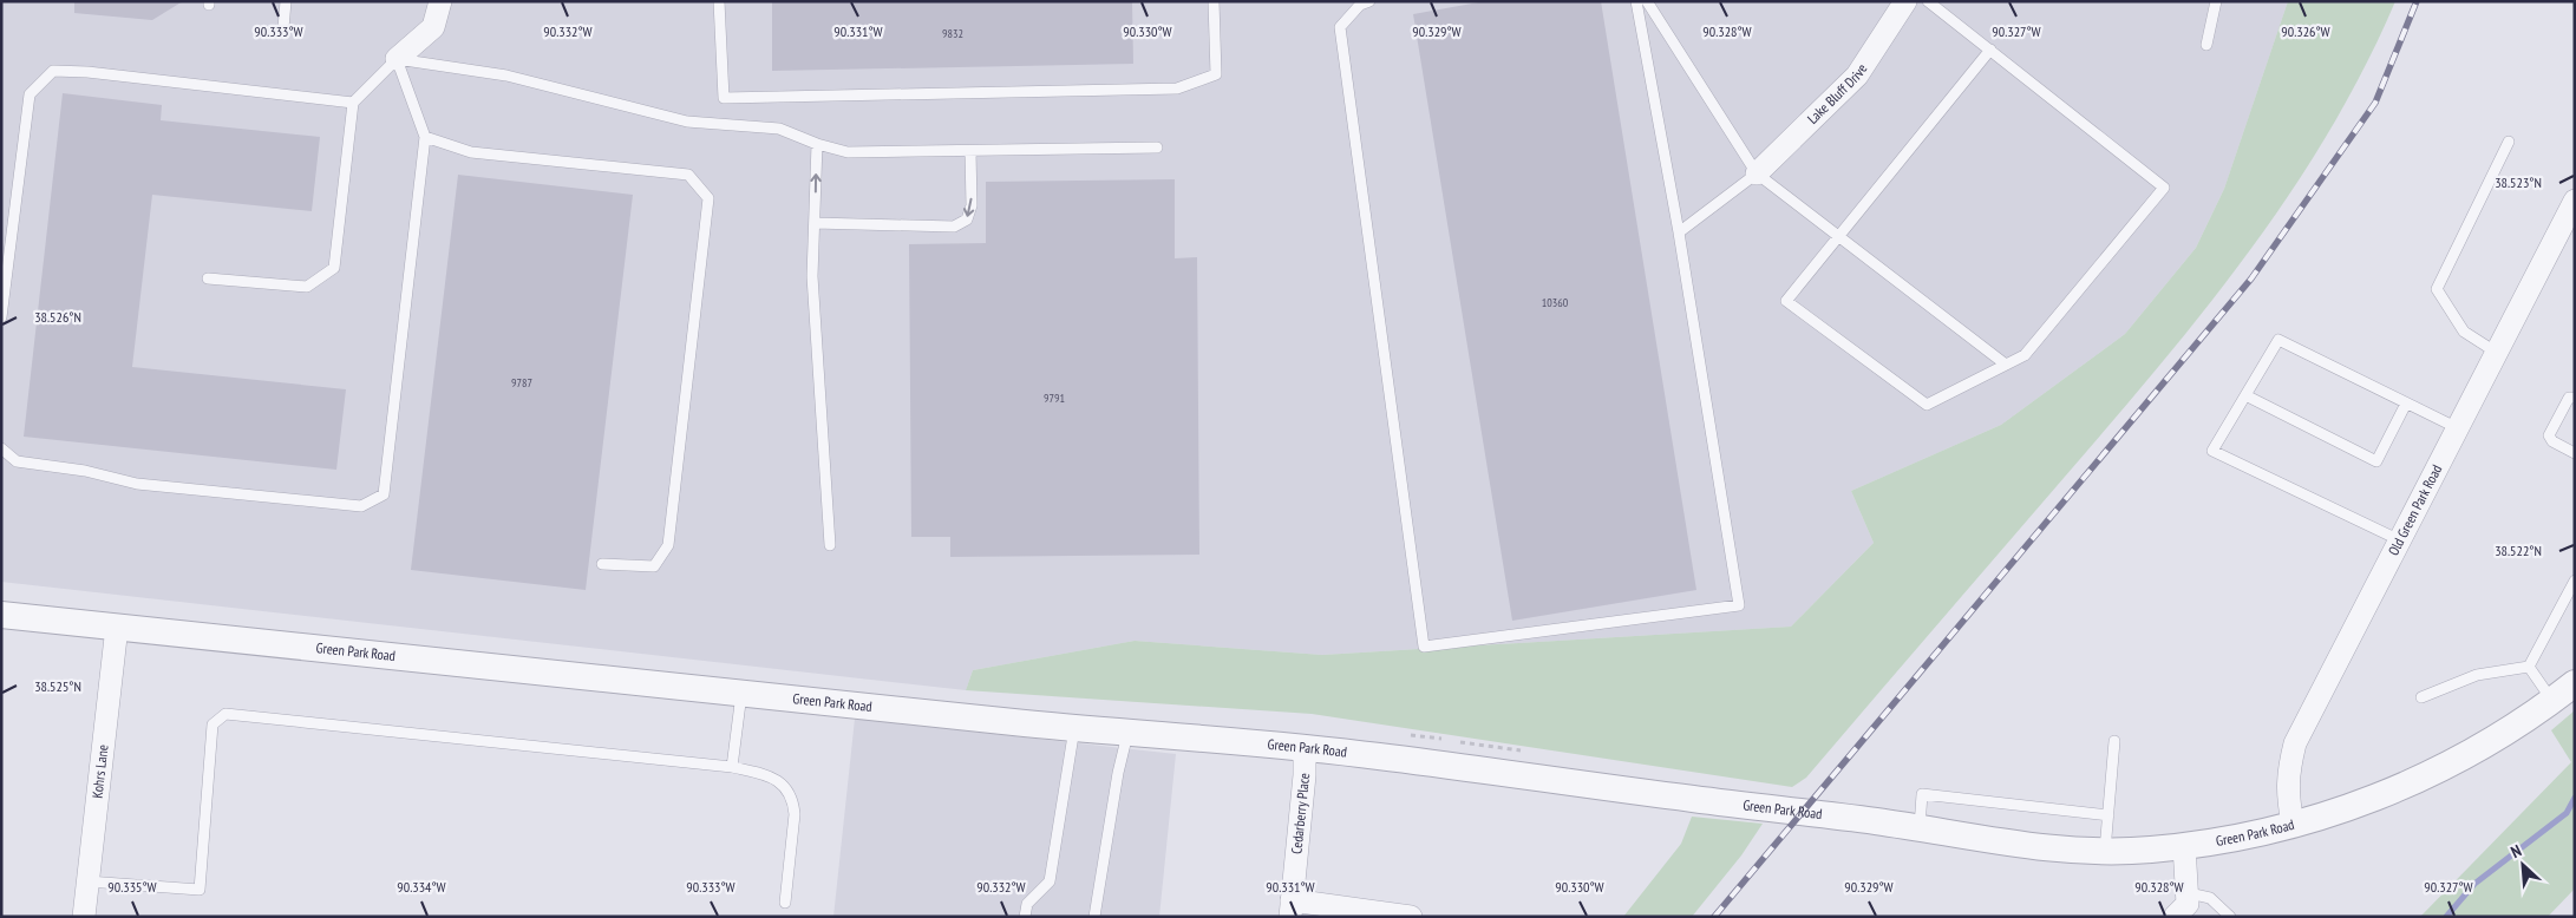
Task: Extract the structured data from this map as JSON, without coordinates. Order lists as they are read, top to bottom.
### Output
{
  "streets": {
    "street": [
      "Lake Bluff Drive",
      "Old Green Park Road",
      "Green Park Road",
      "Kohrs Lane",
      "Cedarberry Place"
    ]
  },
  "crossings": [
    ["Old Green Park Road", "Green Park Road"],
    ["Green Park Road", "Kohrs Lane"],
    ["Green Park Road", "Cedarberry Place"]
  ],
  "house_numbers": [
    "9832",
    "10360",
    "9787",
    "9791"
  ],
  "north": "top left",
  "coordinates": [
    "90.333°W",
    "90.332°W",
    "90.331°W",
    "90.330°W",
    "90.329°W",
    "90.328°W",
    "90.327°W",
    "90.326°W",
    "38.523°N",
    "38.526°N",
    "38.522°N",
    "38.525°N",
    "90.335°W",
    "90.334°W"
  ]
}
